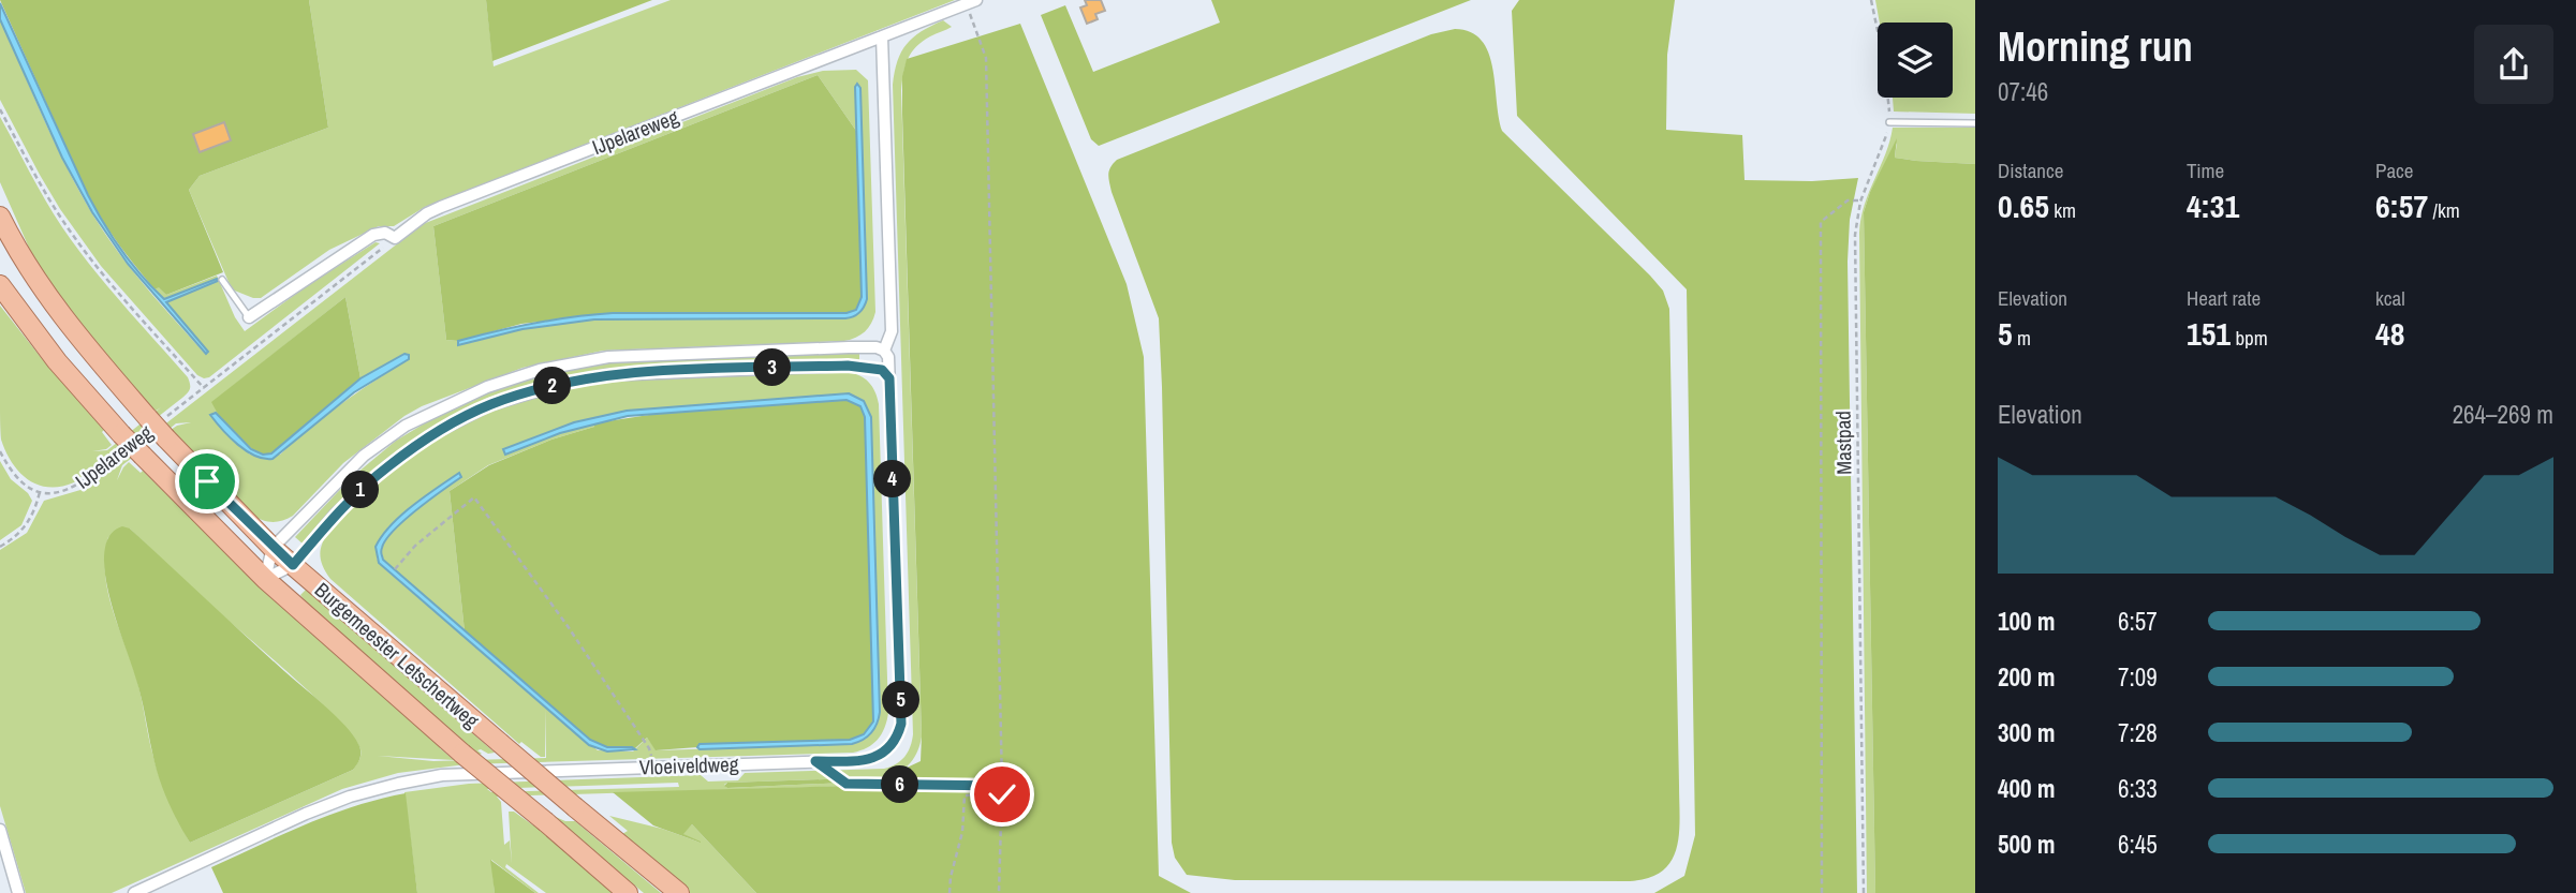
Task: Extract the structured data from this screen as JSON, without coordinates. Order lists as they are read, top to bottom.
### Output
{
  "streets": {
    "main road": ["Burgemeester Letschertweg"],
    "street": ["IJpelareweg", "Vloeiveldweg"],
    "path": ["Mastpad"]
  },
  "crossings": [
    ["IJpelareweg", "Burgemeester Letschertweg"]
  ],
  "page": {
    "heading": ["Morning run", "07:46"],
    "stats": [
      ["Distance", "0.65 km"],
      ["Time", "4:31"],
      ["Pace", "6:57 /km"],
      ["Elevation", "5 m"],
      ["Heart rate", "151 bpm"],
      ["kcal", "48"]
    ],
    "pins": [
      "3",
      "2",
      "4",
      "1",
      "5",
      "6"
    ],
    "chart": ["Elevation", "264–269 m"],
    "list": [
      {
        "name": "100 m",
        "note": "6:57"
      },
      {
        "name": "200 m",
        "note": "7:09"
      },
      {
        "name": "300 m",
        "note": "7:28"
      },
      {
        "name": "400 m",
        "note": "6:33"
      },
      {
        "name": "500 m",
        "note": "6:45"
      }
    ]
  }
}
